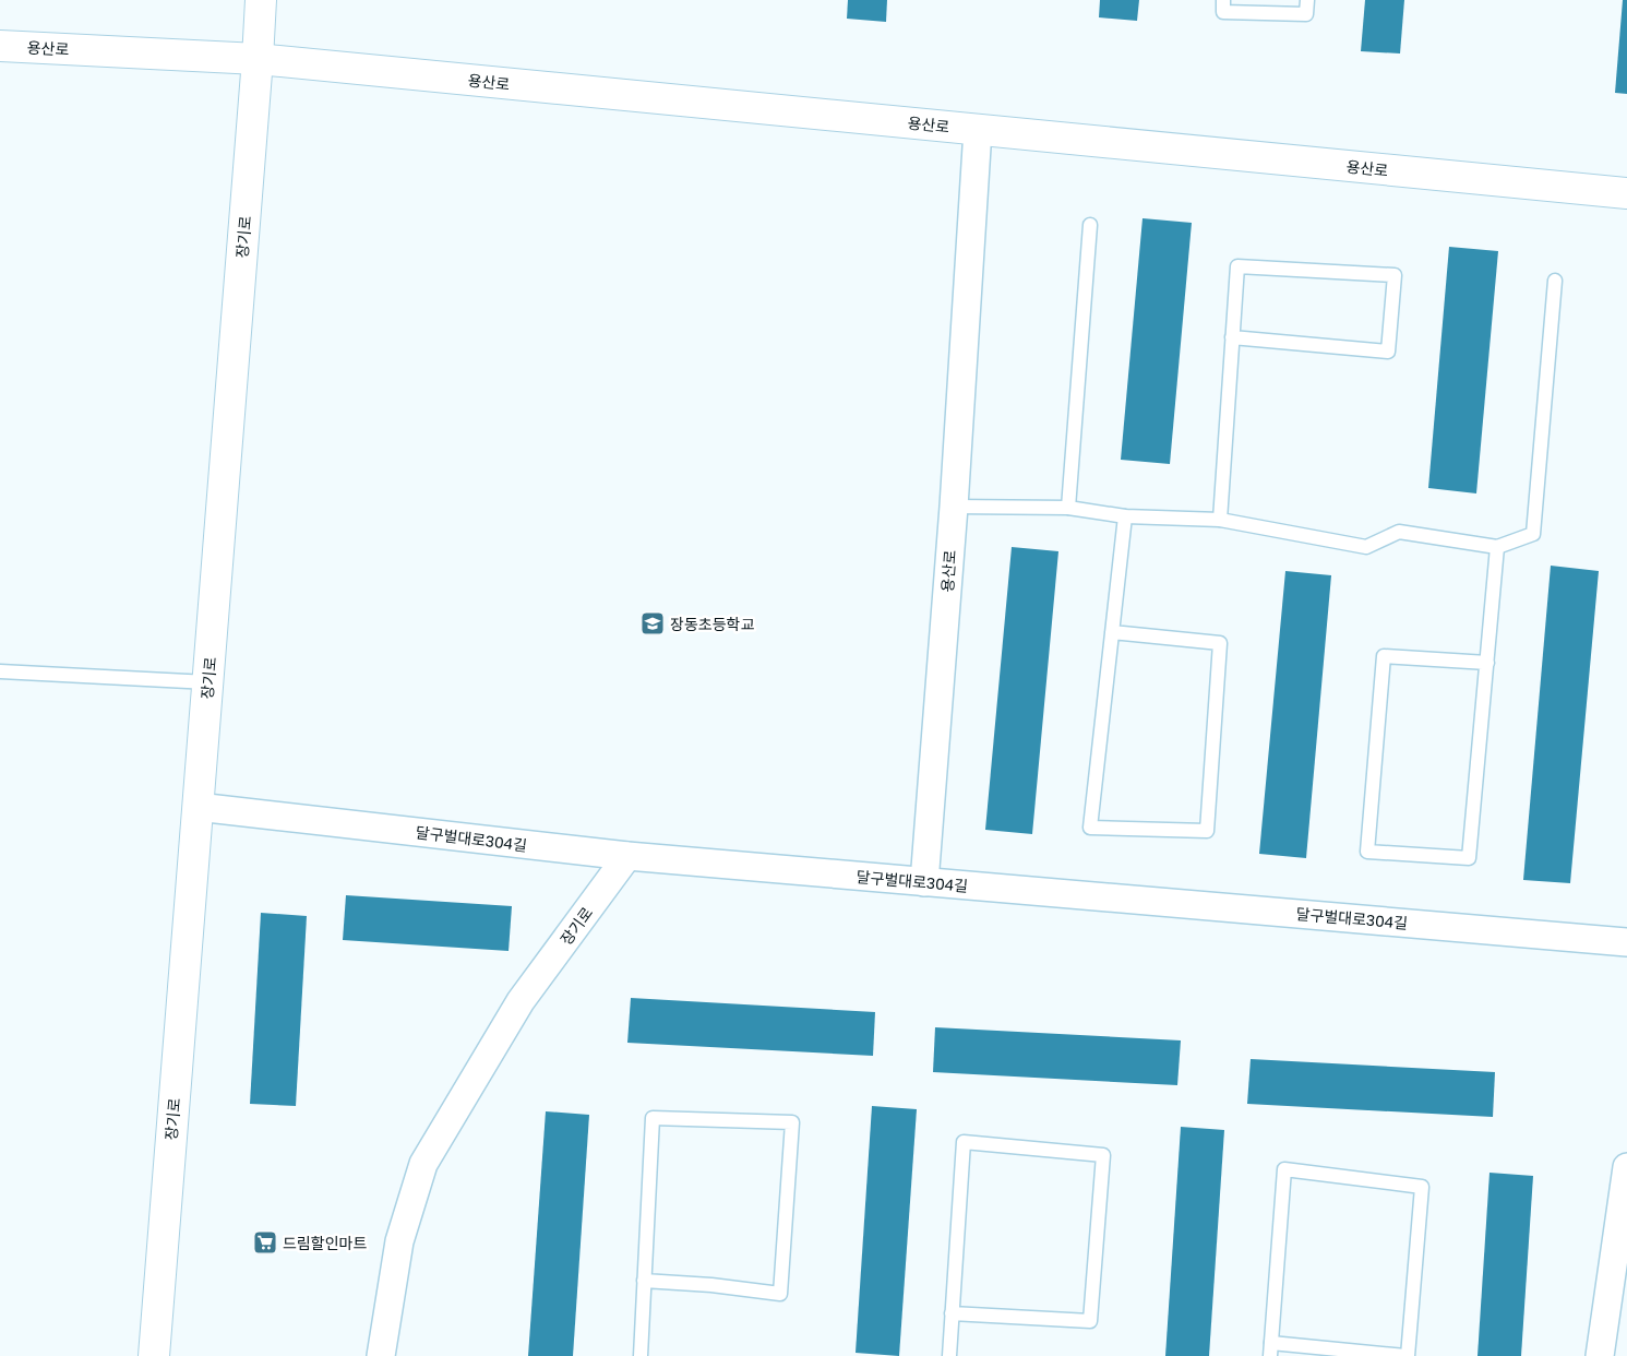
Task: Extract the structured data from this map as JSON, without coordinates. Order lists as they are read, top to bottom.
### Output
{
  "streets": {
    "main road": ["용산로", "장기로"],
    "street": ["달구벌대로304길"]
  },
  "crossings": [
    ["용산로", "장기로"],
    ["용산로", "달구벌대로304길"],
    ["장기로", "달구벌대로304길"]
  ],
  "places": {
    "school or university": ["장동초등학교"],
    "supermarket": ["드림할인마트"]
  }
}
